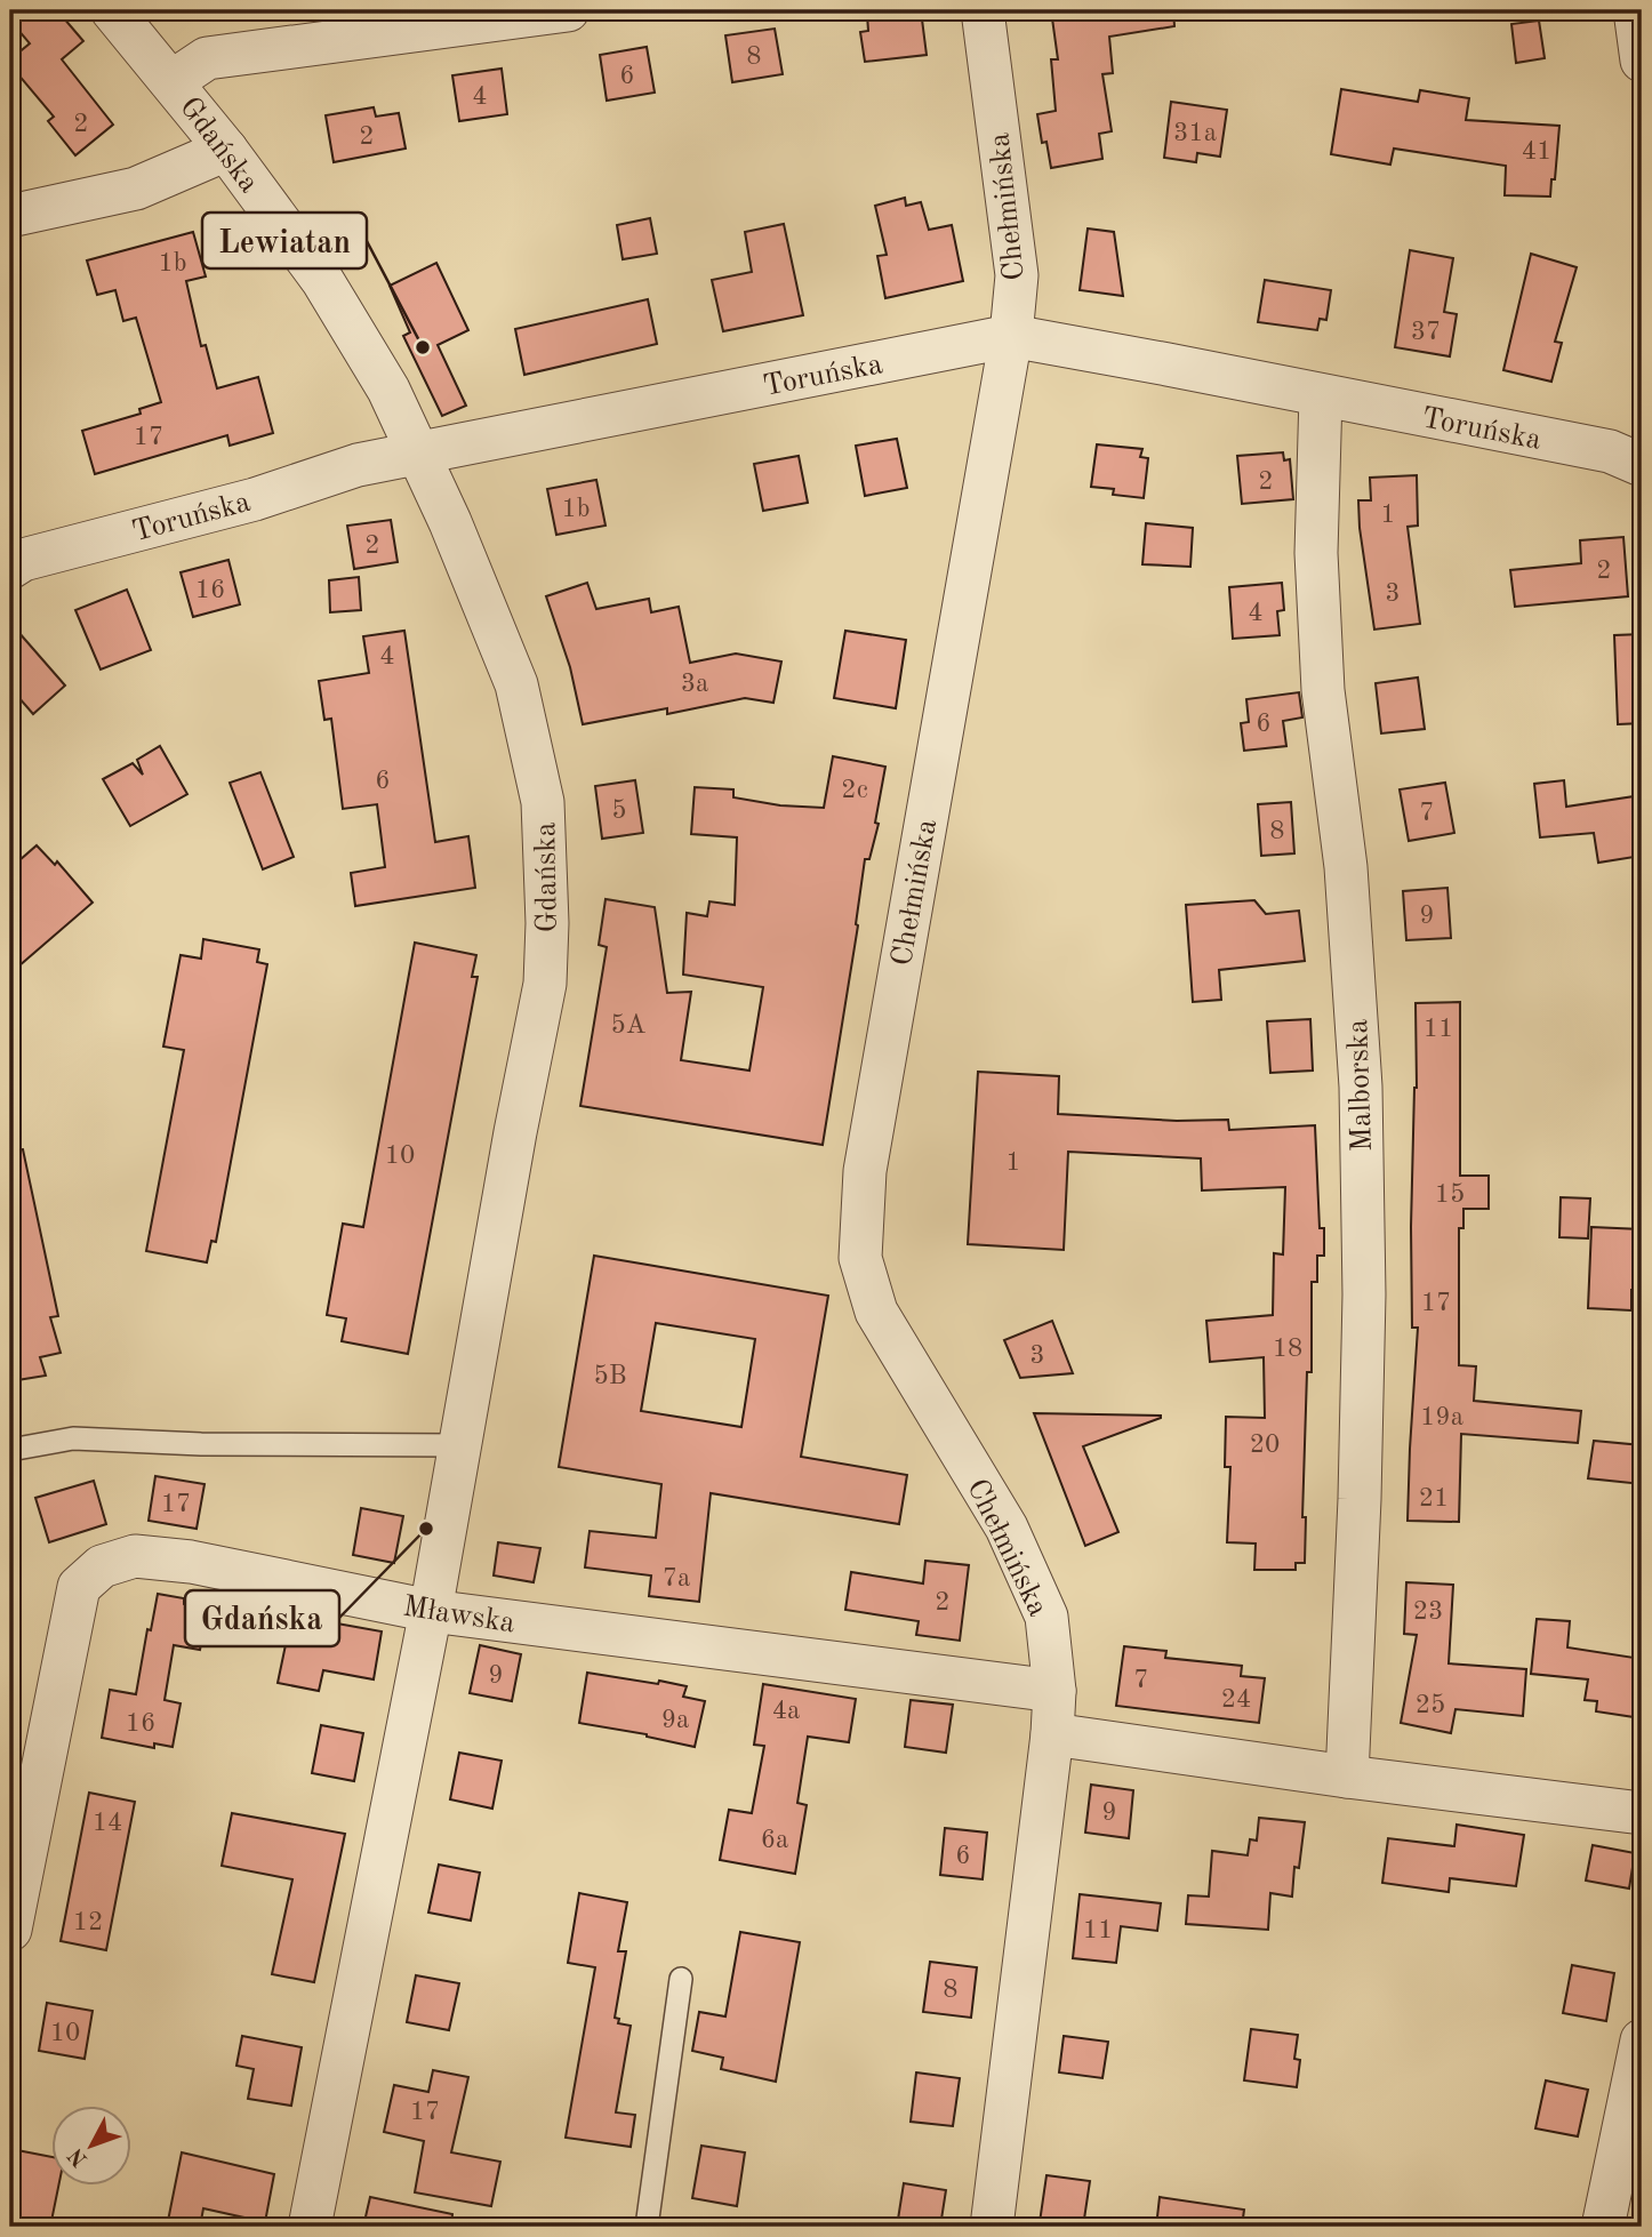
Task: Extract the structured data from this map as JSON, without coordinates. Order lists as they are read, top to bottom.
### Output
{
  "streets": {
    "street": [
      "Gdańska",
      "Chełmińska",
      "Toruńska",
      "Malborska",
      "Mławska"
    ]
  },
  "crossings": [
    ["Gdańska", "Toruńska"],
    ["Gdańska", "Mławska"],
    ["Chełmińska", "Toruńska"],
    ["Chełmińska", "Mławska"],
    ["Toruńska", "Malborska"]
  ],
  "places": ["Lewiatan", "Gdańska"],
  "house_numbers": [
    "8",
    "6",
    "4",
    "2",
    "31a",
    "2",
    "41",
    "1b",
    "37",
    "17",
    "2",
    "1b",
    "1",
    "2",
    "2",
    "16",
    "3",
    "4",
    "4",
    "3a",
    "6",
    "6",
    "2c",
    "5",
    "7",
    "8",
    "9",
    "5A",
    "11",
    "10",
    "1",
    "15",
    "17",
    "18",
    "3",
    "5B",
    "19a",
    "20",
    "21",
    "17",
    "7a",
    "2",
    "23",
    "9",
    "7",
    "24",
    "25",
    "4a",
    "9a",
    "16",
    "9",
    "14",
    "6a",
    "6",
    "12",
    "11",
    "8",
    "10",
    "17"
  ],
  "north": "bottom left"
}
